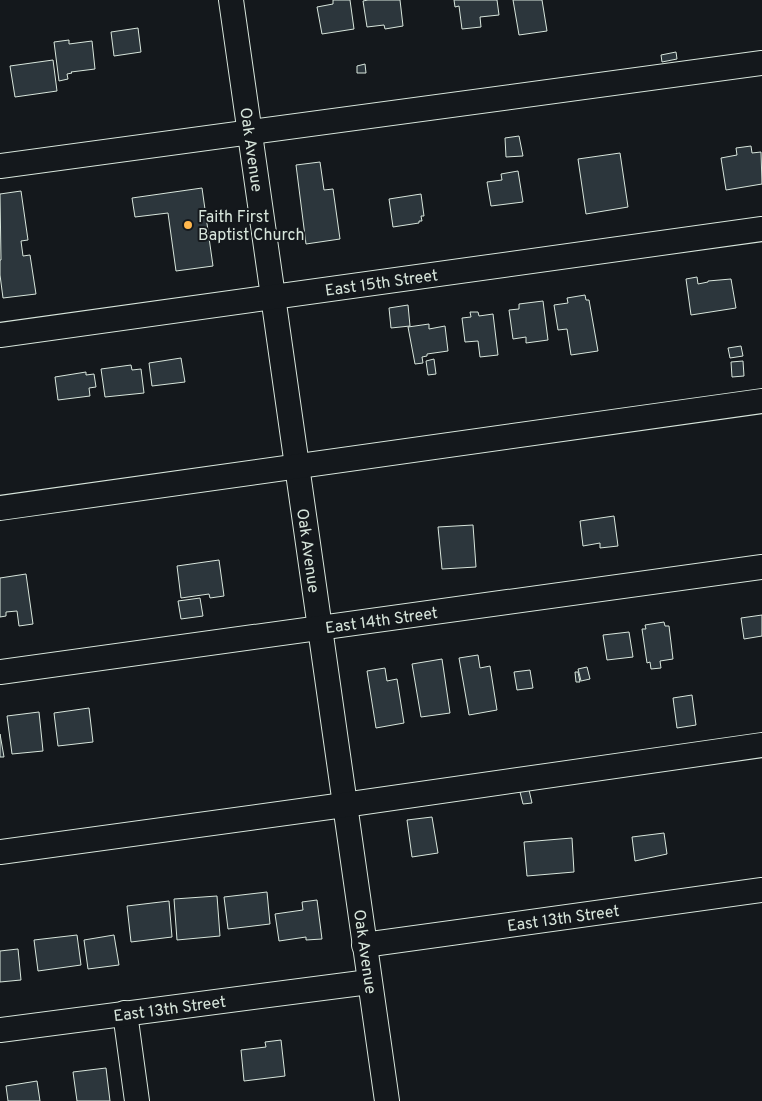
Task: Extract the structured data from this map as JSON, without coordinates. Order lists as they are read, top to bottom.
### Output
{
  "streets": {
    "street": [
      "Oak Avenue",
      "East 15th Street",
      "East 14th Street",
      "East 13th Street"
    ]
  },
  "crossings": [
    ["Oak Avenue", "East 15th Street"],
    ["Oak Avenue", "East 14th Street"],
    ["Oak Avenue", "East 13th Street"]
  ],
  "places": ["Faith First Baptist Church"]
}
